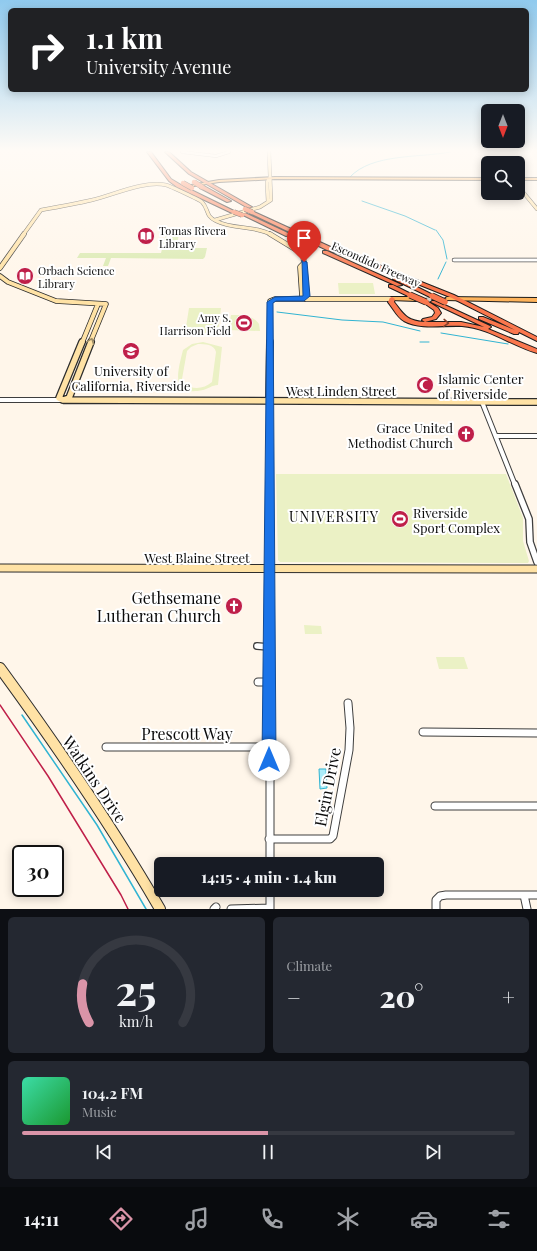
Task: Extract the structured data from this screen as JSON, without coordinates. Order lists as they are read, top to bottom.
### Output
{
  "streets": {
    "highway": ["Escondido Freeway"],
    "street": [
      "West Linden Street",
      "West Blaine Street",
      "Prescott Way",
      "Watkins Drive",
      "Elgin Drive"
    ]
  },
  "districts": ["UNIVERSITY"],
  "places": {
    "library": ["Tomas Rivera Library", "Orbach Science Library"],
    "sports": ["Amy S. Harrison Field", "Riverside Sport Complex"],
    "school or university": ["University of California, Riverside"],
    "mosque": ["Islamic Center of Riverside"],
    "church": ["Grace United Methodist Church", "Gethsemane Lutheran Church"]
  },
  "north": "bottom",
  "page": {
    "turn": ["1.1 km", "University Avenue"],
    "limit": "30",
    "trip": "14:15 · 4 min · 1.4 km",
    "tile": "Climate",
    "heat": ["−", "20°", "+"],
    "song": ["104.2 FM", "Music"],
    "tabs": "14:11",
    "gauge": ["25", "km/h"]
  }
}
